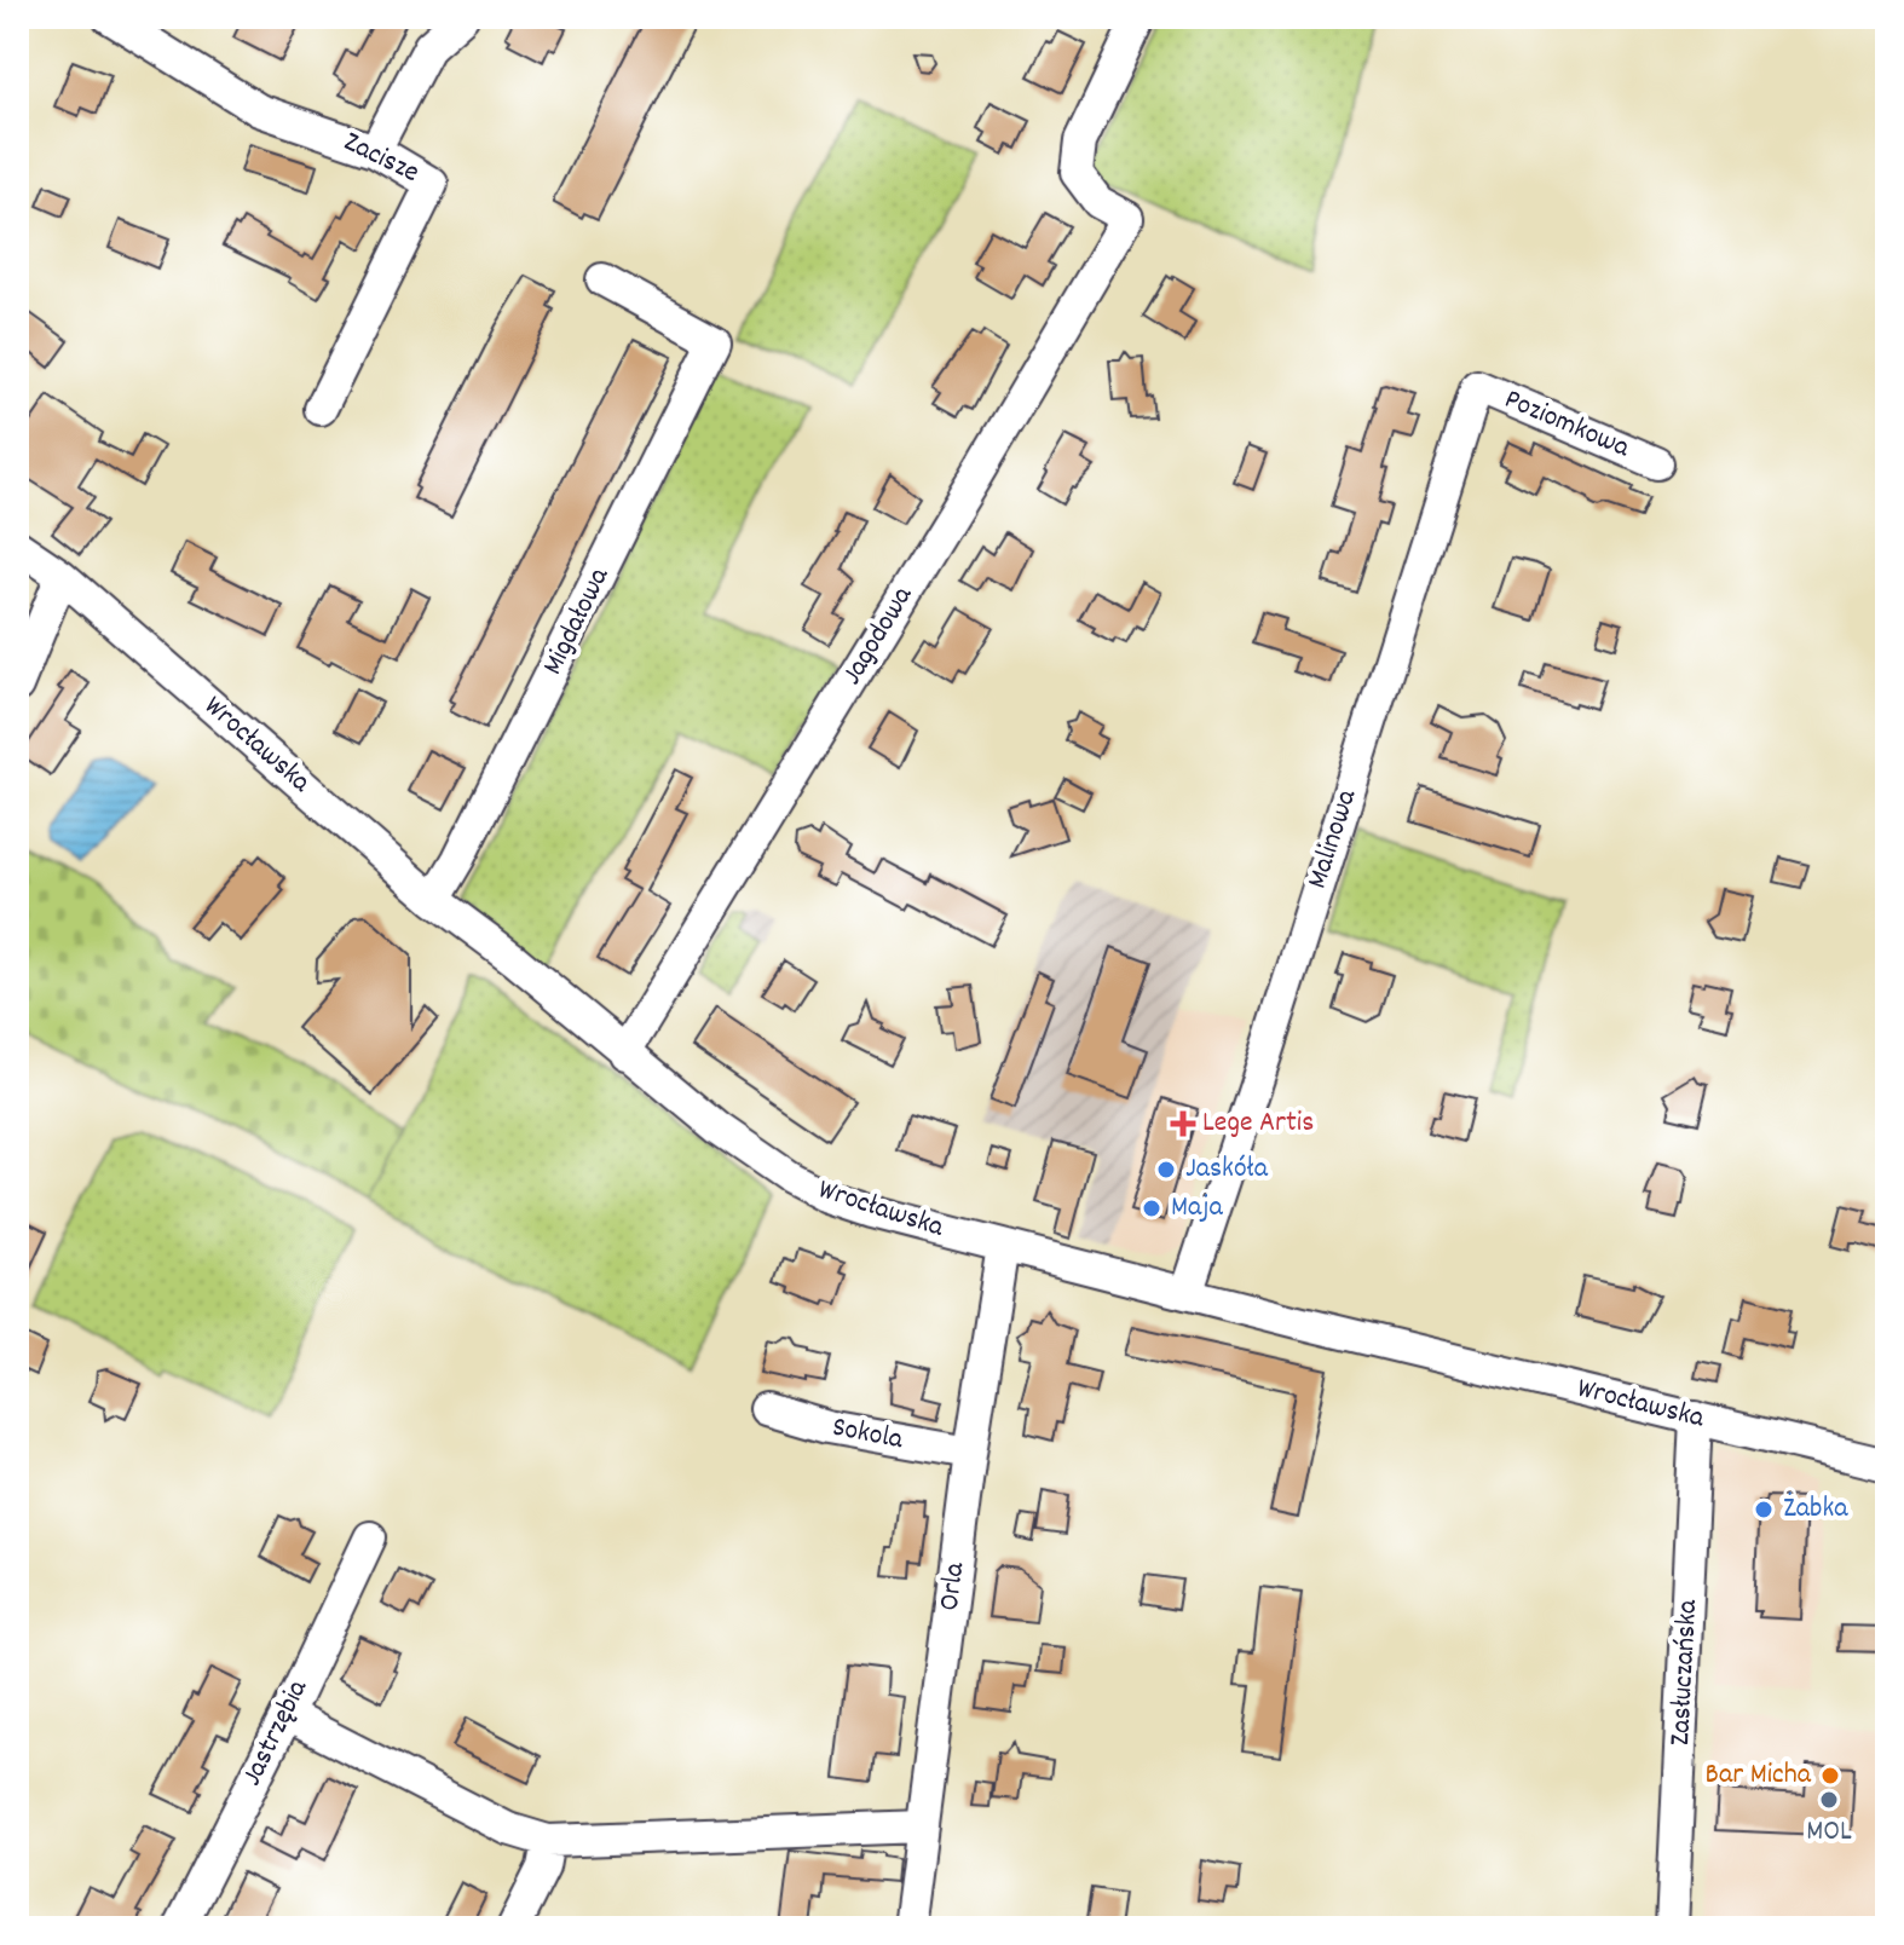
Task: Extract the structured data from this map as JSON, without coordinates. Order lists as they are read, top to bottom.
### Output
{
  "streets": {
    "street": [
      "Zacisze",
      "Poziomkowa",
      "Migdałowa",
      "Jagodowa",
      "Wrocławska",
      "Malinowa",
      "Sokola",
      "Orla",
      "Zasłuczańska",
      "Jastrzębia"
    ]
  },
  "crossings": [
    ["Poziomkowa", "Malinowa"],
    ["Migdałowa", "Wrocławska"],
    ["Jagodowa", "Wrocławska"],
    ["Wrocławska", "Malinowa"],
    ["Wrocławska", "Orla"],
    ["Wrocławska", "Zasłuczańska"],
    ["Sokola", "Orla"]
  ],
  "places": {
    "health": ["Lege Artis"],
    "other": [
      "Jaskóła",
      "Maja",
      "Żabka",
      "Bar Micha",
      "MOL"
    ]
  }
}
